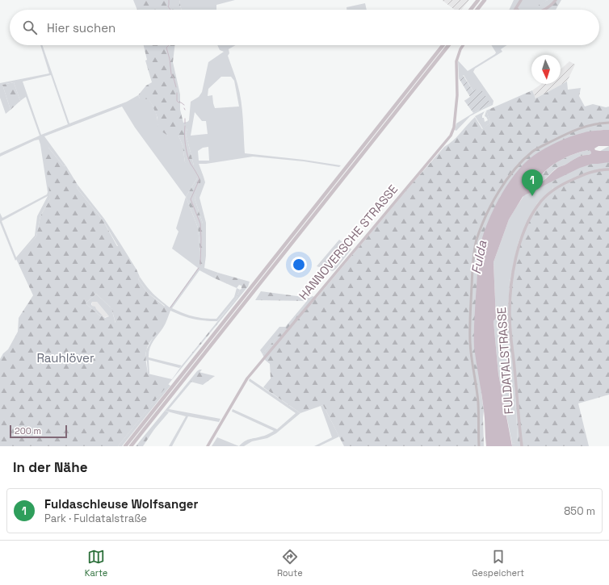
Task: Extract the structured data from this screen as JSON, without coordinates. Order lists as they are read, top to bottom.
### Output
{
  "streets": {
    "main road": ["HANNOVERSCHE STRASSE", "FULDATALSTRASSE"]
  },
  "water": ["Fulda"],
  "parks": ["Rauhlöver"],
  "scale_bar": "200 m",
  "north": "bottom",
  "page": {
    "search": "Hier suchen",
    "pins": "1",
    "scale": "200 m",
    "heading": "In der Nähe",
    "list": [
      {
        "mark": "1",
        "name": "Fuldaschleuse Wolfsanger",
        "note": "Park · Fuldatalstraße",
        "value": "850 m"
      }
    ],
    "nav": ["Karte", "Route", "Gespeichert"]
  }
}
